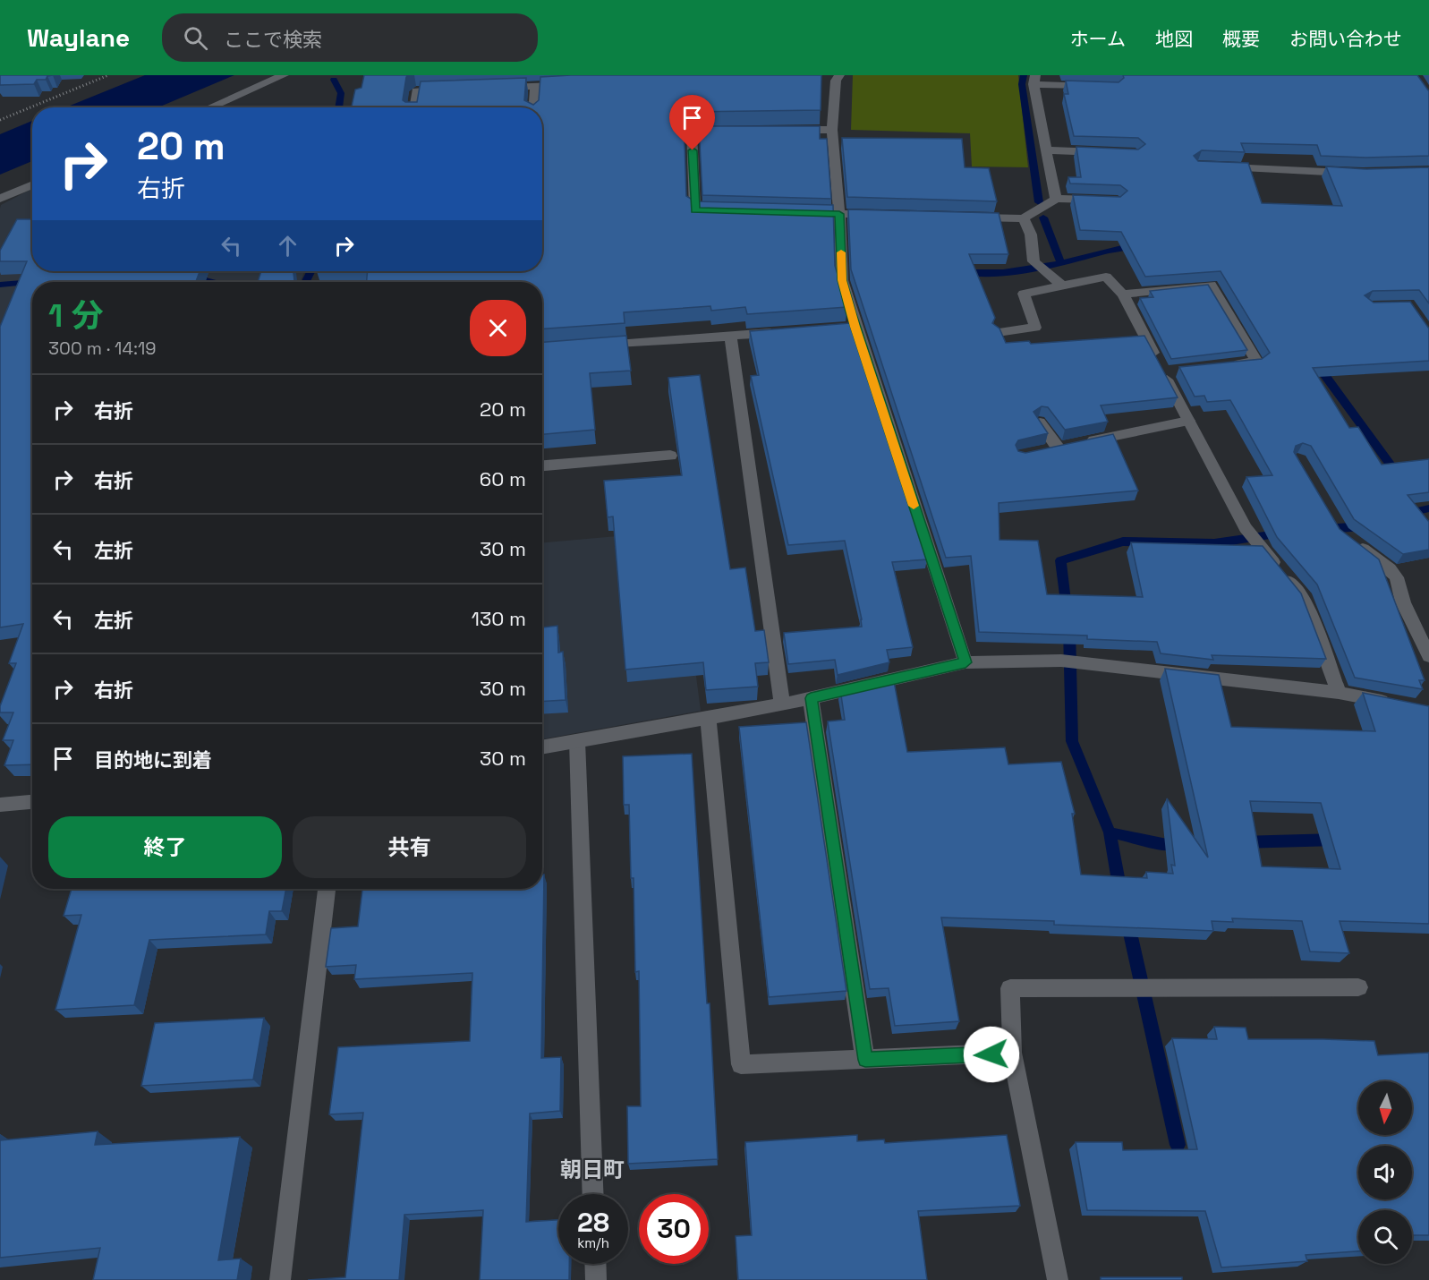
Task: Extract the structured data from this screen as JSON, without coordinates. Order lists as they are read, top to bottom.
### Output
{
  "districts": ["朝日町"],
  "north": "bottom",
  "page": {
    "header": "Waylane",
    "search": "ここで検索",
    "nav": [
      "ホーム",
      "地図",
      "概要",
      "お問い合わせ"
    ],
    "turn": ["20 m", "右折"],
    "heading": ["1 分", "300 m · 14:19"],
    "list": [
      {
        "name": "右折",
        "value": "20 m"
      },
      {
        "name": "右折",
        "value": "60 m"
      },
      {
        "name": "左折",
        "value": "30 m"
      },
      {
        "name": "左折",
        "value": "130 m"
      },
      {
        "name": "右折",
        "value": "30 m"
      },
      {
        "name": "目的地に到着",
        "value": "30 m"
      }
    ],
    "buttons": ["終了", "共有"],
    "speed": "28 km/h",
    "limit": "30"
  }
}
